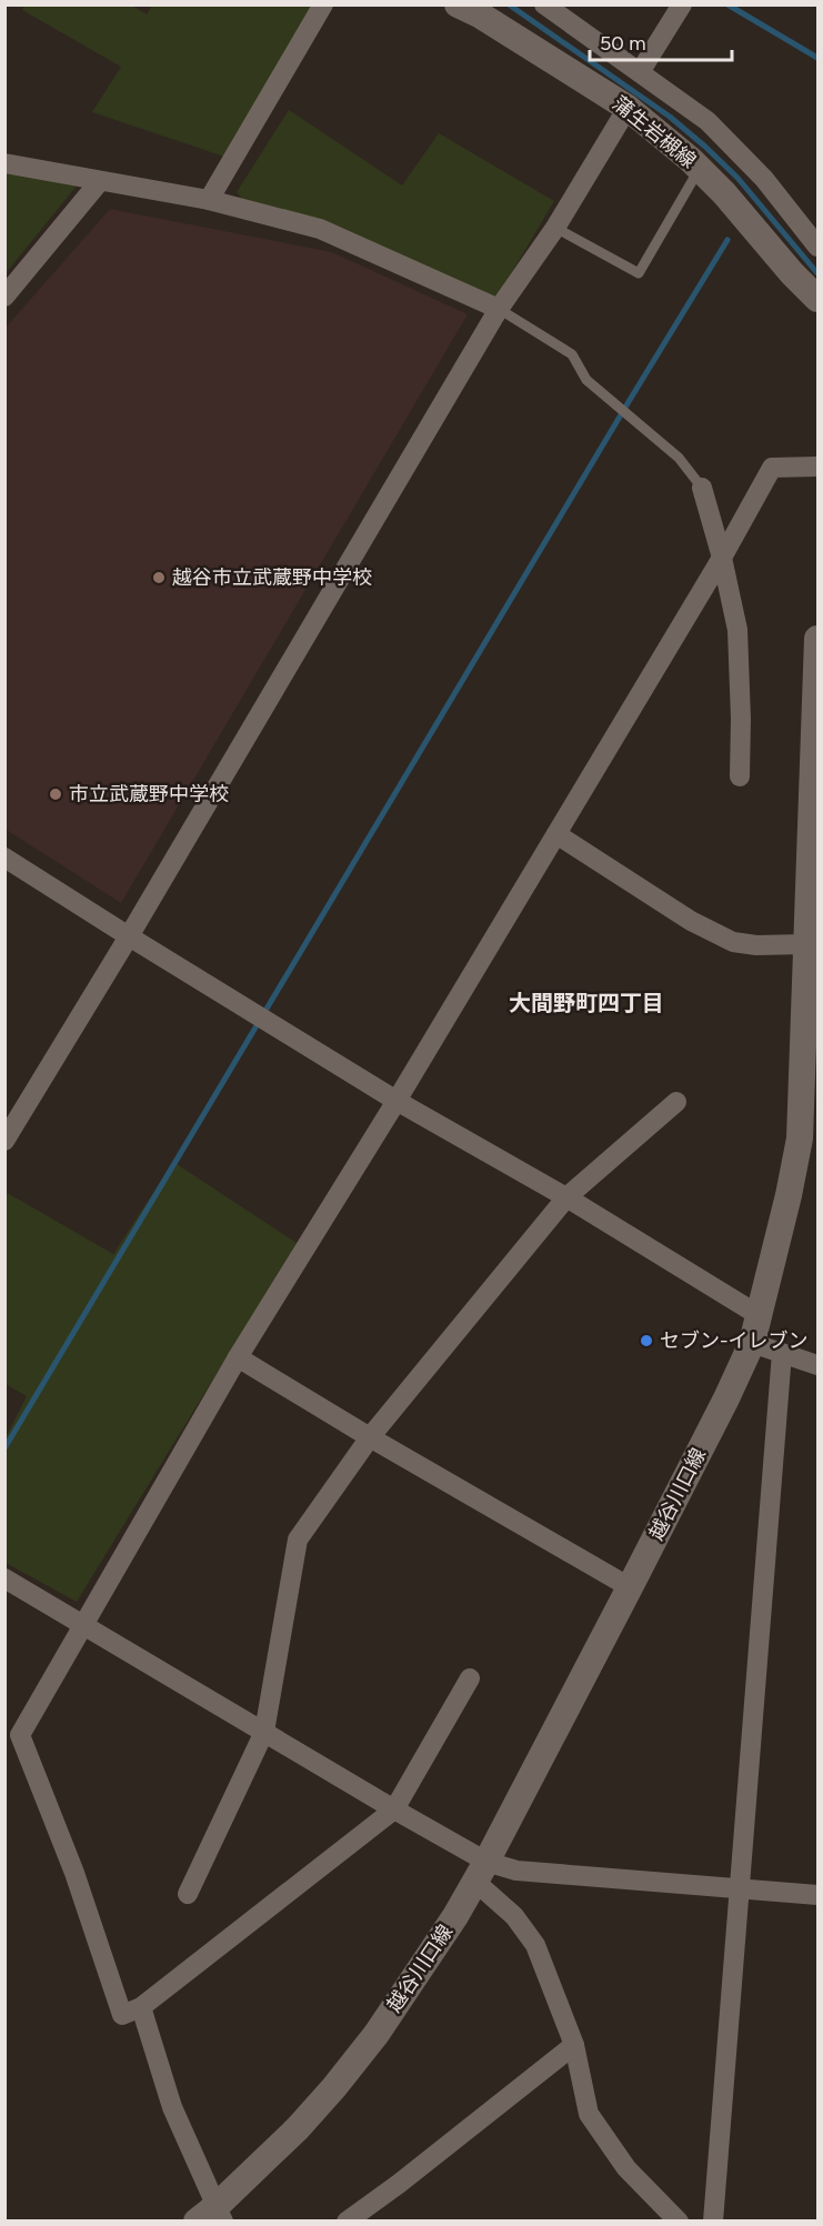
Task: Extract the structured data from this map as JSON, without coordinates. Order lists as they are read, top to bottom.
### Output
{
  "streets": {
    "main road": ["蒲生岩槻線", "越谷川口線"]
  },
  "districts": ["大間野町四丁目"],
  "places": ["越谷市立武蔵野中学校", "市立武蔵野中学校", "セブン-イレブン"],
  "scale_bar": "50 m"
}
